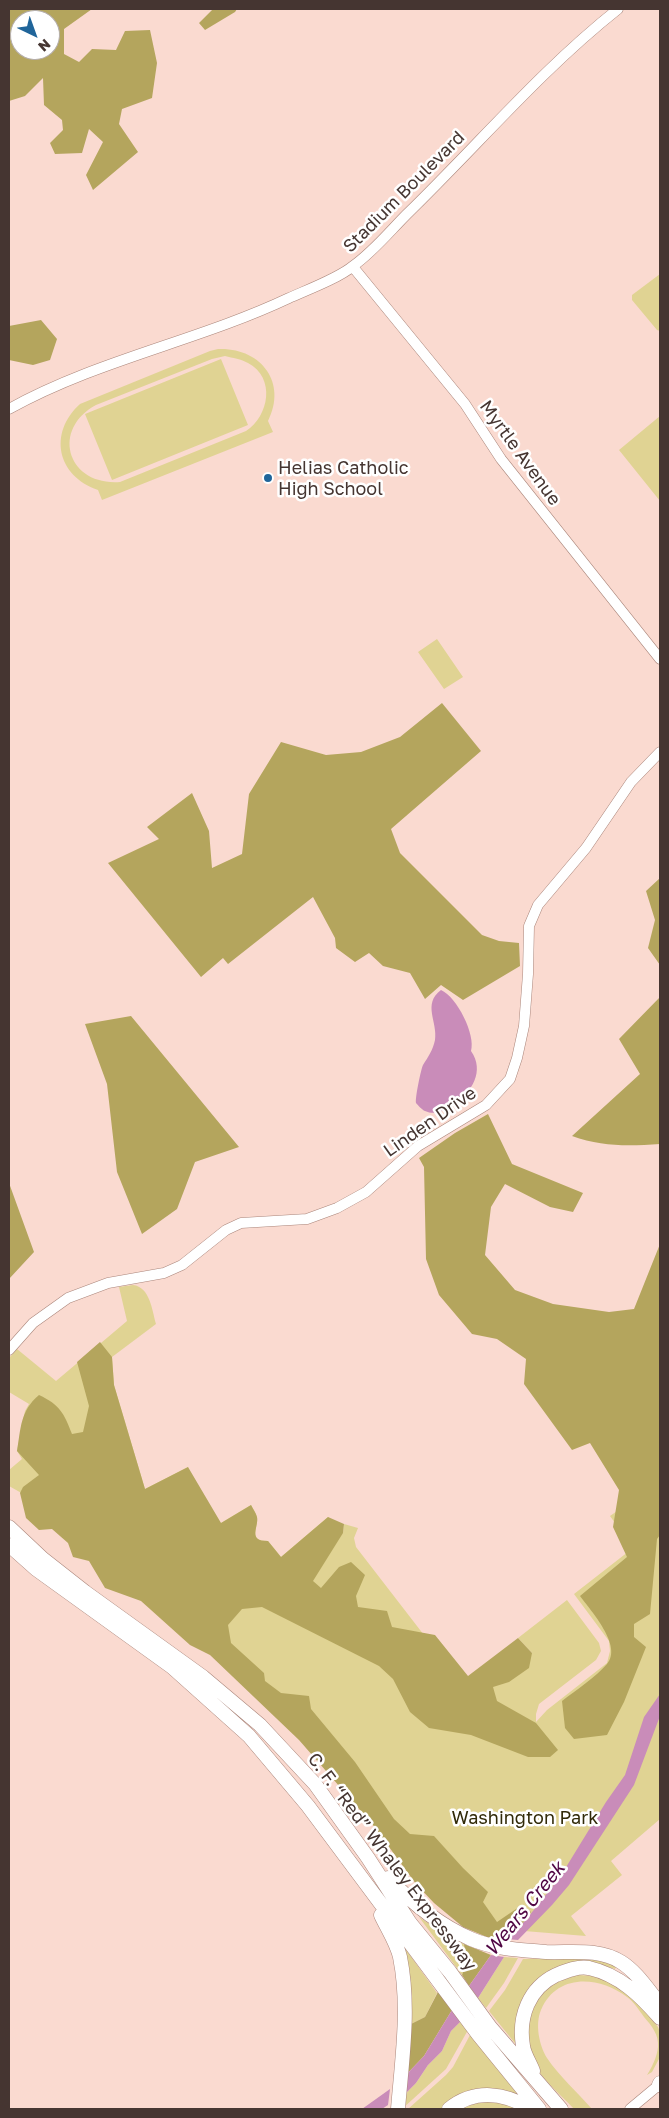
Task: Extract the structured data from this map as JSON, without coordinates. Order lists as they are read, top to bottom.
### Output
{
  "streets": {
    "highway": ["C. F. “Red” Whaley Expressway"],
    "street": ["Stadium Boulevard", "Myrtle Avenue", "Linden Drive"]
  },
  "crossings": [
    ["Stadium Boulevard", "Myrtle Avenue"]
  ],
  "water": ["Wears Creek"],
  "parks": ["Washington Park"],
  "places": ["Helias Catholic High School"],
  "north": "bottom right"
}
